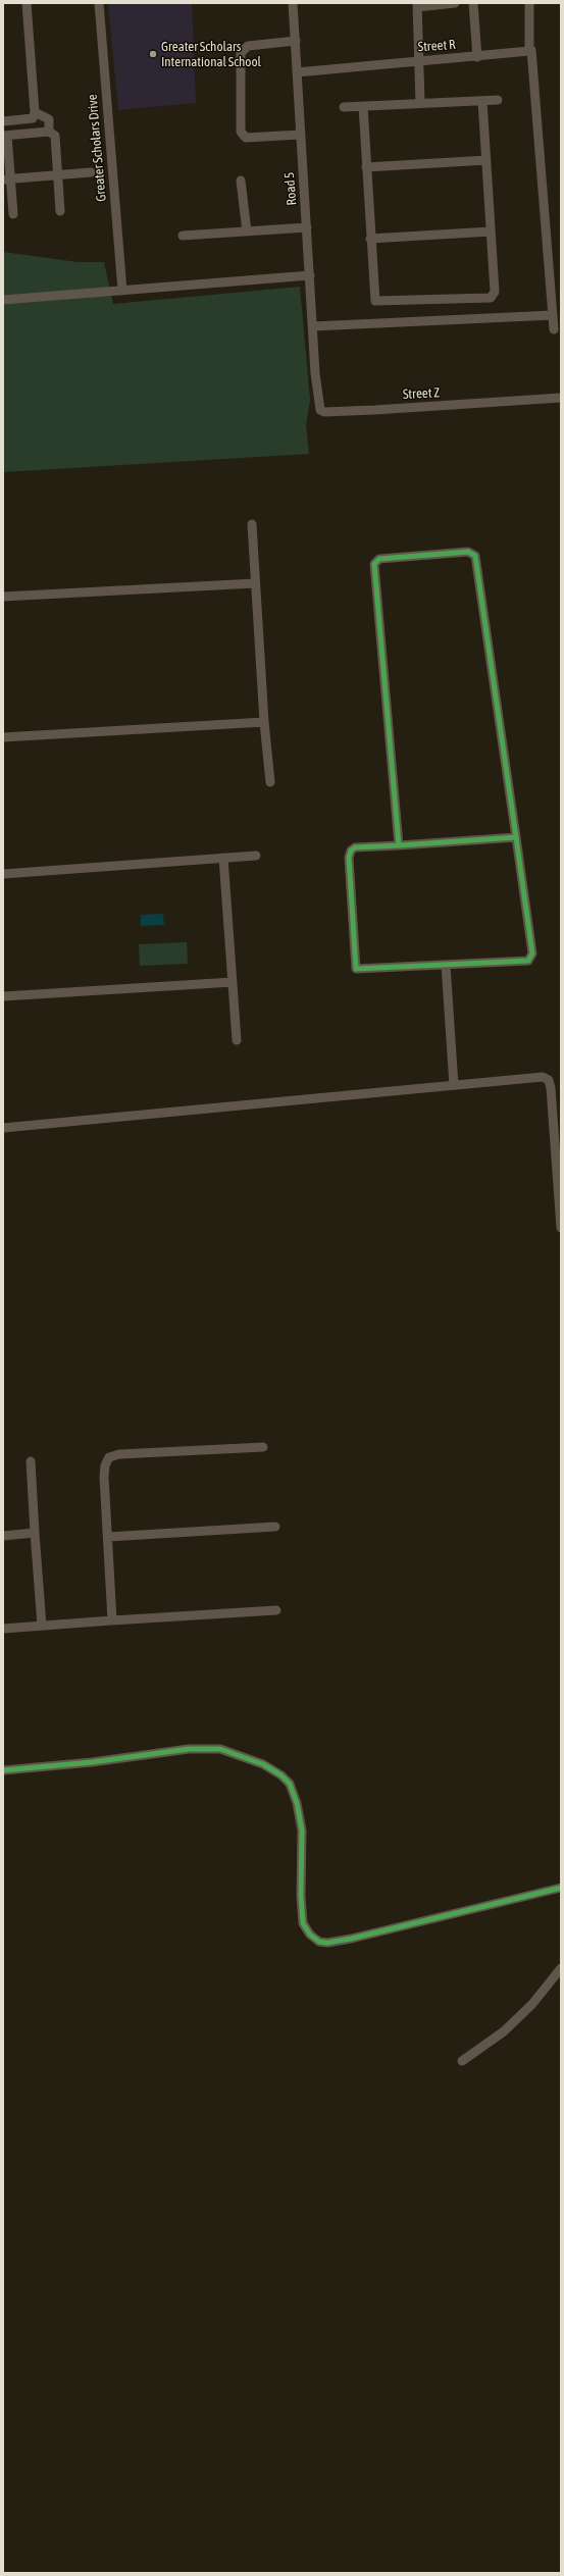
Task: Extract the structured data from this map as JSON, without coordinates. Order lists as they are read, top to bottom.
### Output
{
  "streets": {
    "street": [
      "Street R",
      "Greater Scholars Drive",
      "Road 5",
      "Street Z"
    ]
  },
  "crossings": [
    ["Street R", "Road 5"],
    ["Road 5", "Street Z"]
  ],
  "places": ["Greater Scholars International School"]
}
